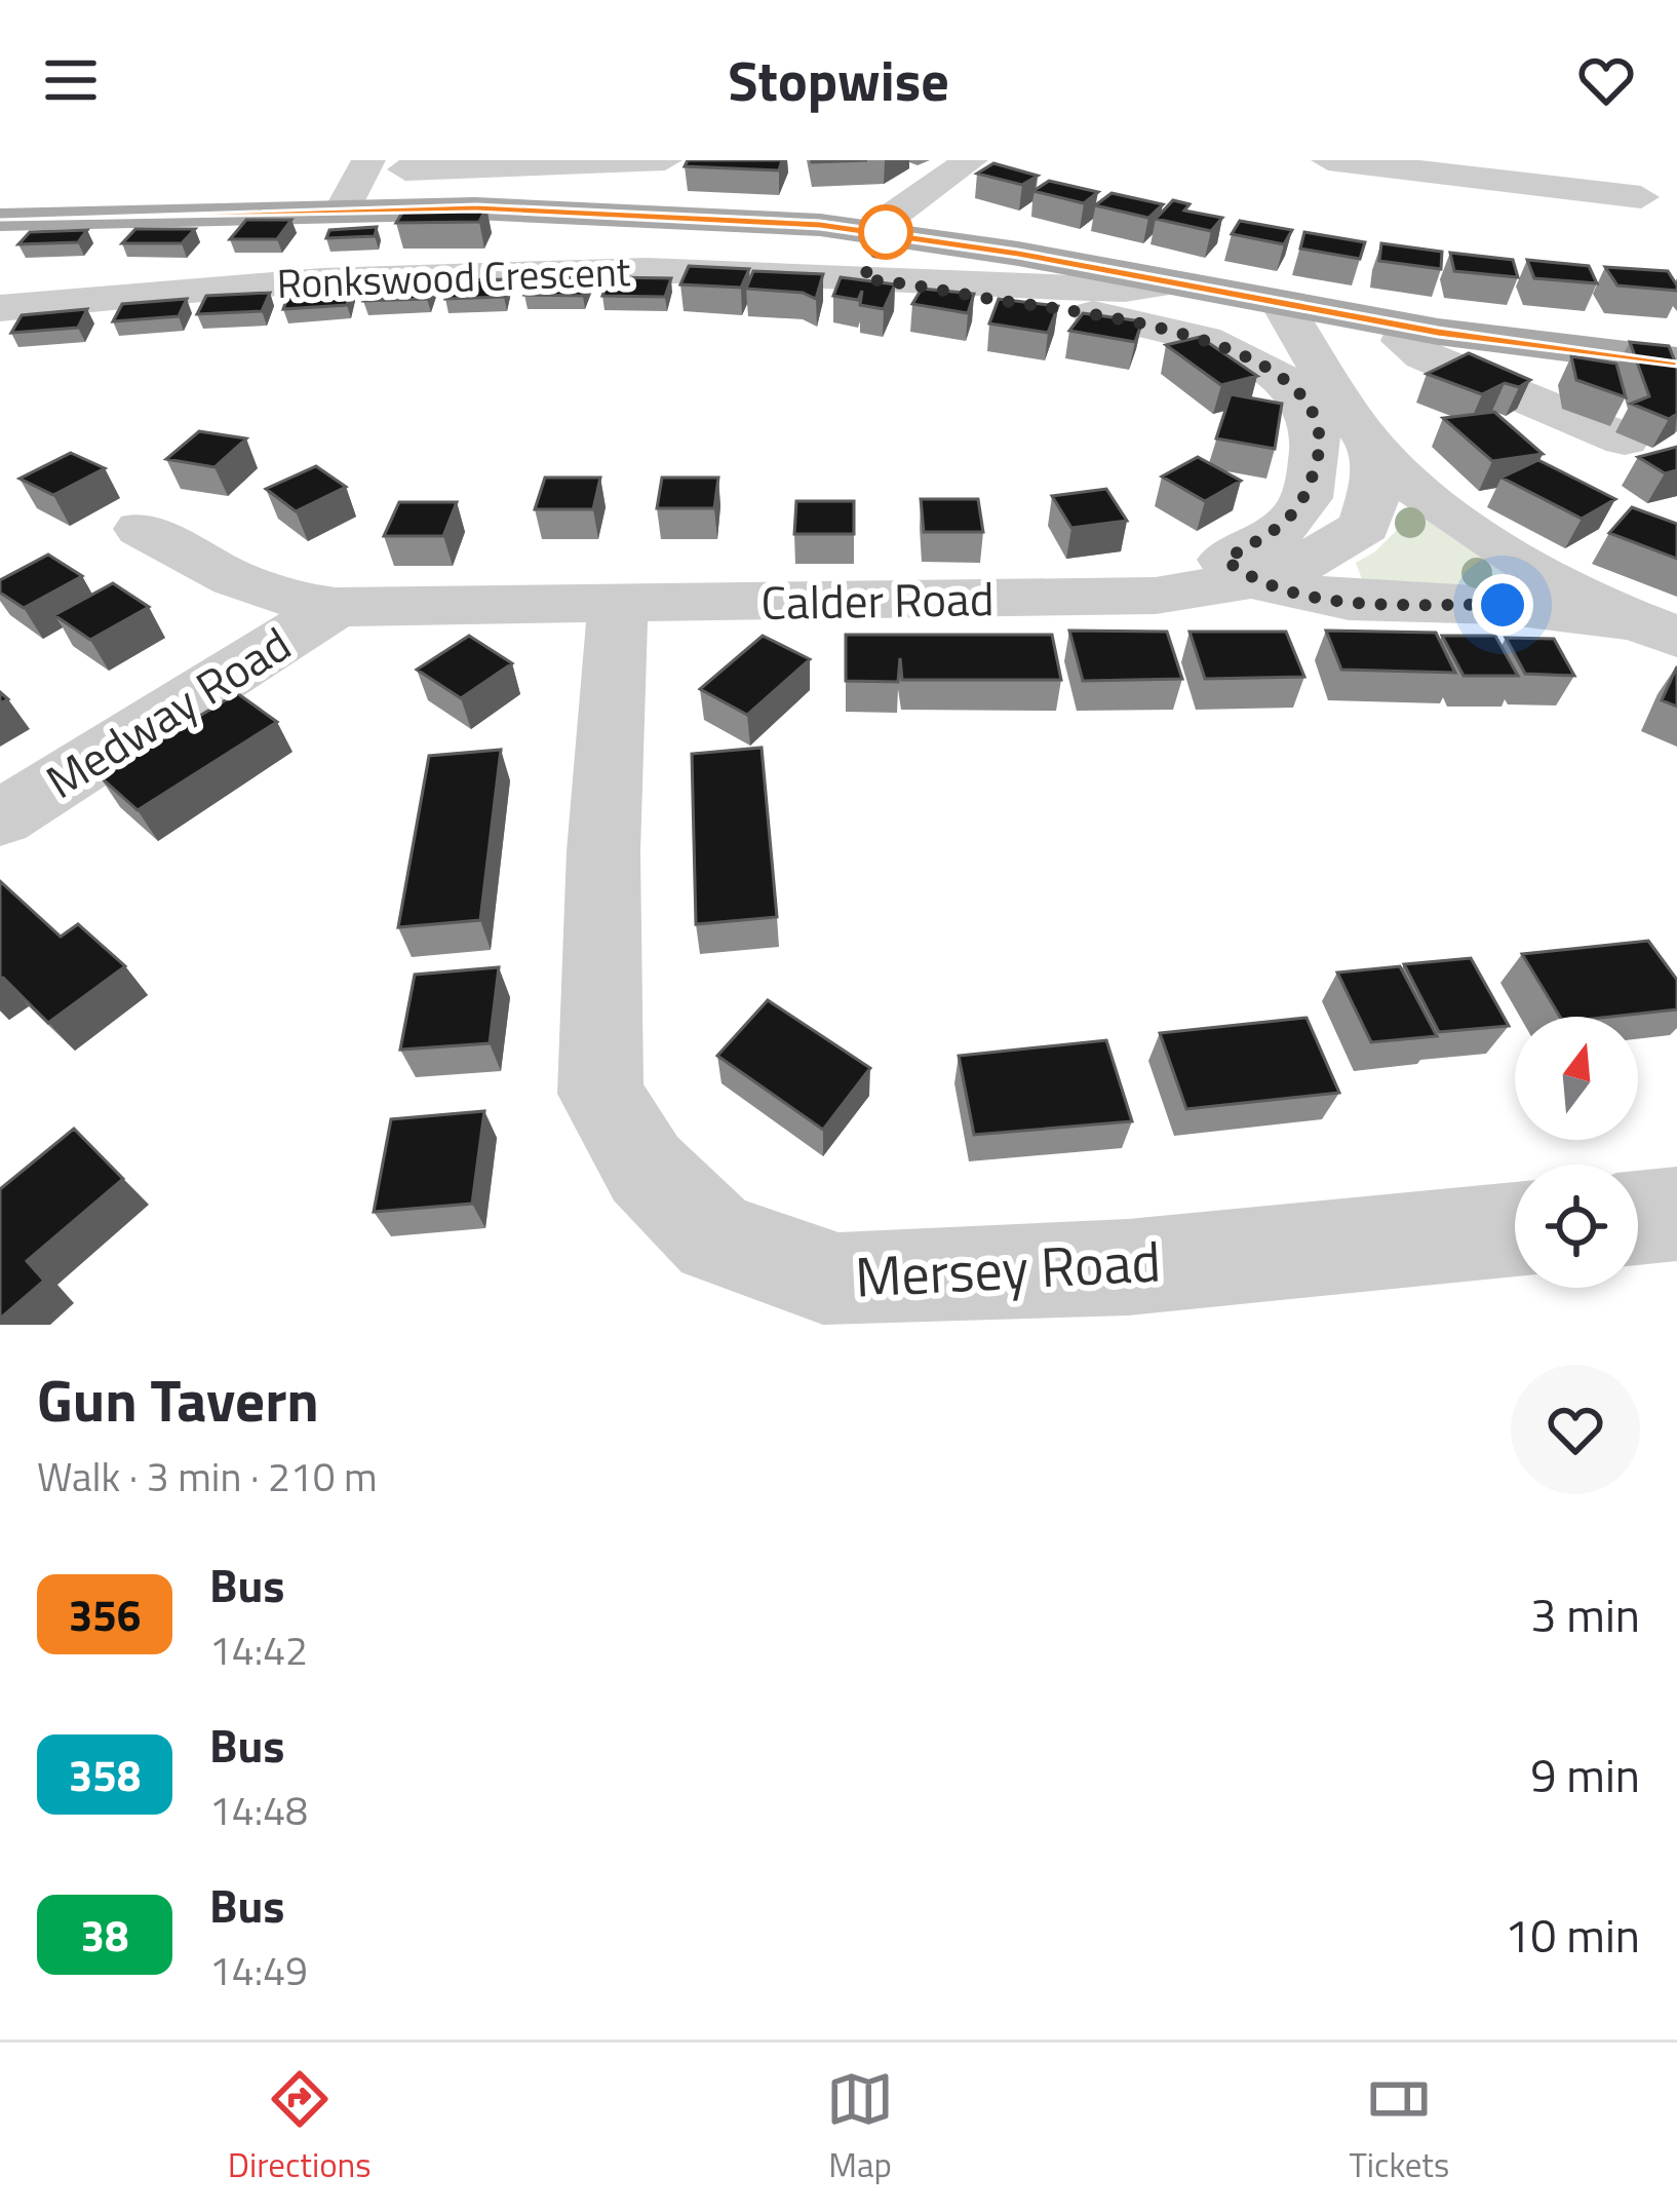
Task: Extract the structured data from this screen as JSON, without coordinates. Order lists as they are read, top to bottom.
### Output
{
  "streets": {
    "street": [
      "Ronkswood Crescent",
      "Calder Road",
      "Medway Road",
      "Mersey Road"
    ]
  },
  "crossings": [
    ["Ronkswood Crescent", "Calder Road"],
    ["Calder Road", "Medway Road"],
    ["Calder Road", "Mersey Road"]
  ],
  "lines": ["bus line 356"],
  "north": "top",
  "page": {
    "header": "Stopwise",
    "heading": ["Gun Tavern", "Walk · 3 min · 210 m"],
    "list": [
      {
        "mark": "356",
        "name": "Bus",
        "note": "14:42",
        "value": "3 min"
      },
      {
        "mark": "358",
        "name": "Bus",
        "note": "14:48",
        "value": "9 min"
      },
      {
        "mark": "38",
        "name": "Bus",
        "note": "14:49",
        "value": "10 min"
      }
    ],
    "tabs": ["Directions", "Map", "Tickets"]
  }
}
